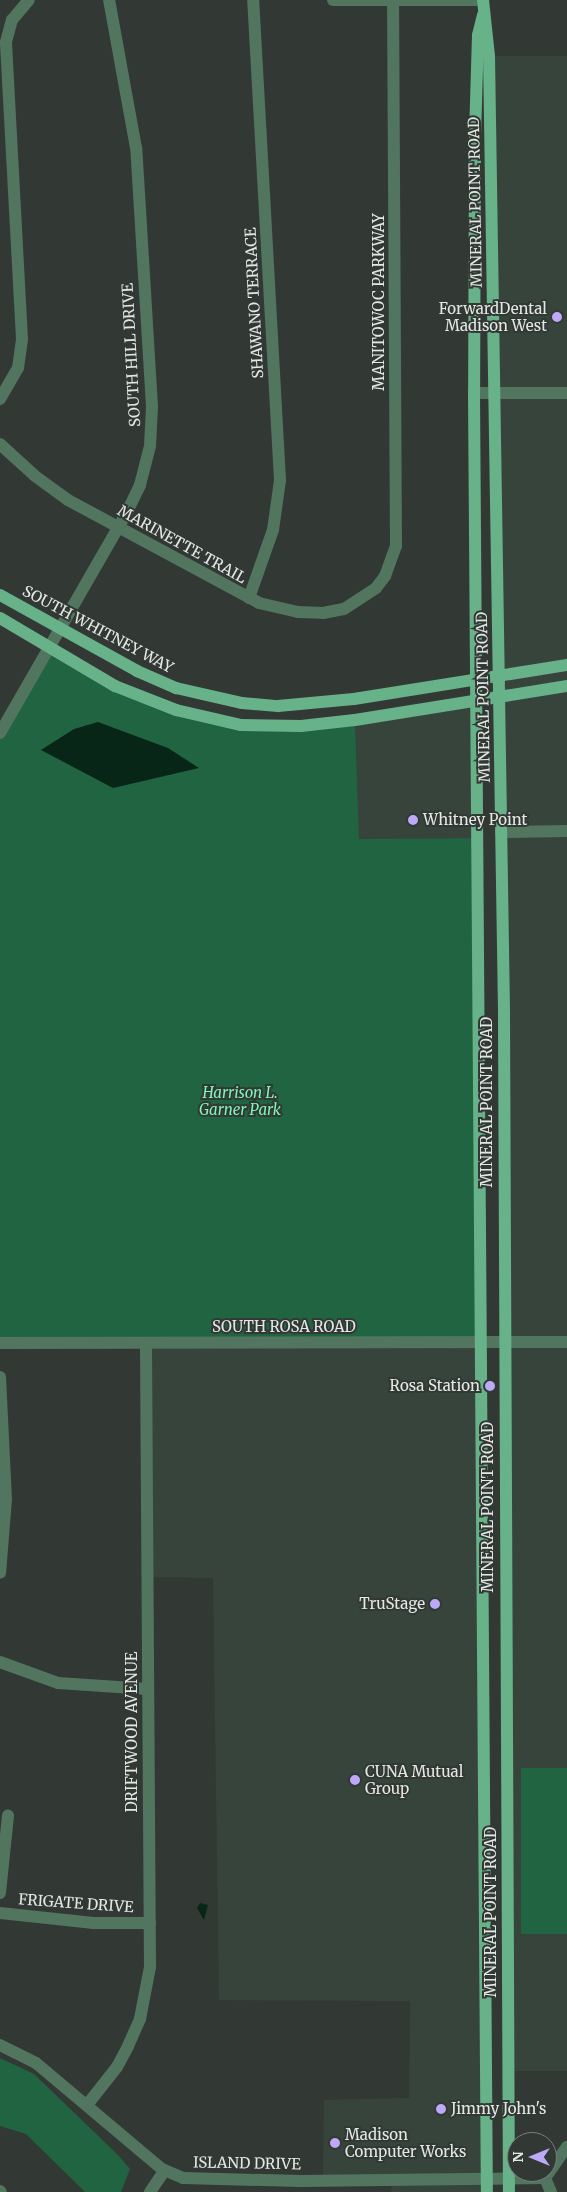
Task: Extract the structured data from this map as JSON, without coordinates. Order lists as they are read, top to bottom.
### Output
{
  "streets": {
    "main road": ["MINERAL POINT ROAD", "SOUTH WHITNEY WAY"],
    "street": [
      "MANITOWOC PARKWAY",
      "SHAWANO TERRACE",
      "SOUTH HILL DRIVE",
      "MARINETTE TRAIL",
      "SOUTH ROSA ROAD",
      "DRIFTWOOD AVENUE",
      "FRIGATE DRIVE",
      "ISLAND DRIVE"
    ]
  },
  "crossings": [
    ["MINERAL POINT ROAD", "SOUTH WHITNEY WAY"],
    ["MINERAL POINT ROAD", "SOUTH ROSA ROAD"],
    ["MINERAL POINT ROAD", "ISLAND DRIVE"],
    ["MANITOWOC PARKWAY", "MARINETTE TRAIL"],
    ["SHAWANO TERRACE", "MARINETTE TRAIL"],
    ["SOUTH HILL DRIVE", "MARINETTE TRAIL"],
    ["SOUTH HILL DRIVE", "SOUTH WHITNEY WAY"],
    ["SOUTH ROSA ROAD", "DRIFTWOOD AVENUE"],
    ["DRIFTWOOD AVENUE", "FRIGATE DRIVE"],
    ["DRIFTWOOD AVENUE", "ISLAND DRIVE"]
  ],
  "parks": ["Harrison L. Garner Park"],
  "places": [
    "ForwardDental Madison West",
    "Whitney Point",
    "Rosa Station",
    "TruStage",
    "CUNA Mutual Group",
    "Jimmy John's",
    "Madison Computer Works"
  ],
  "north": "left"
}
